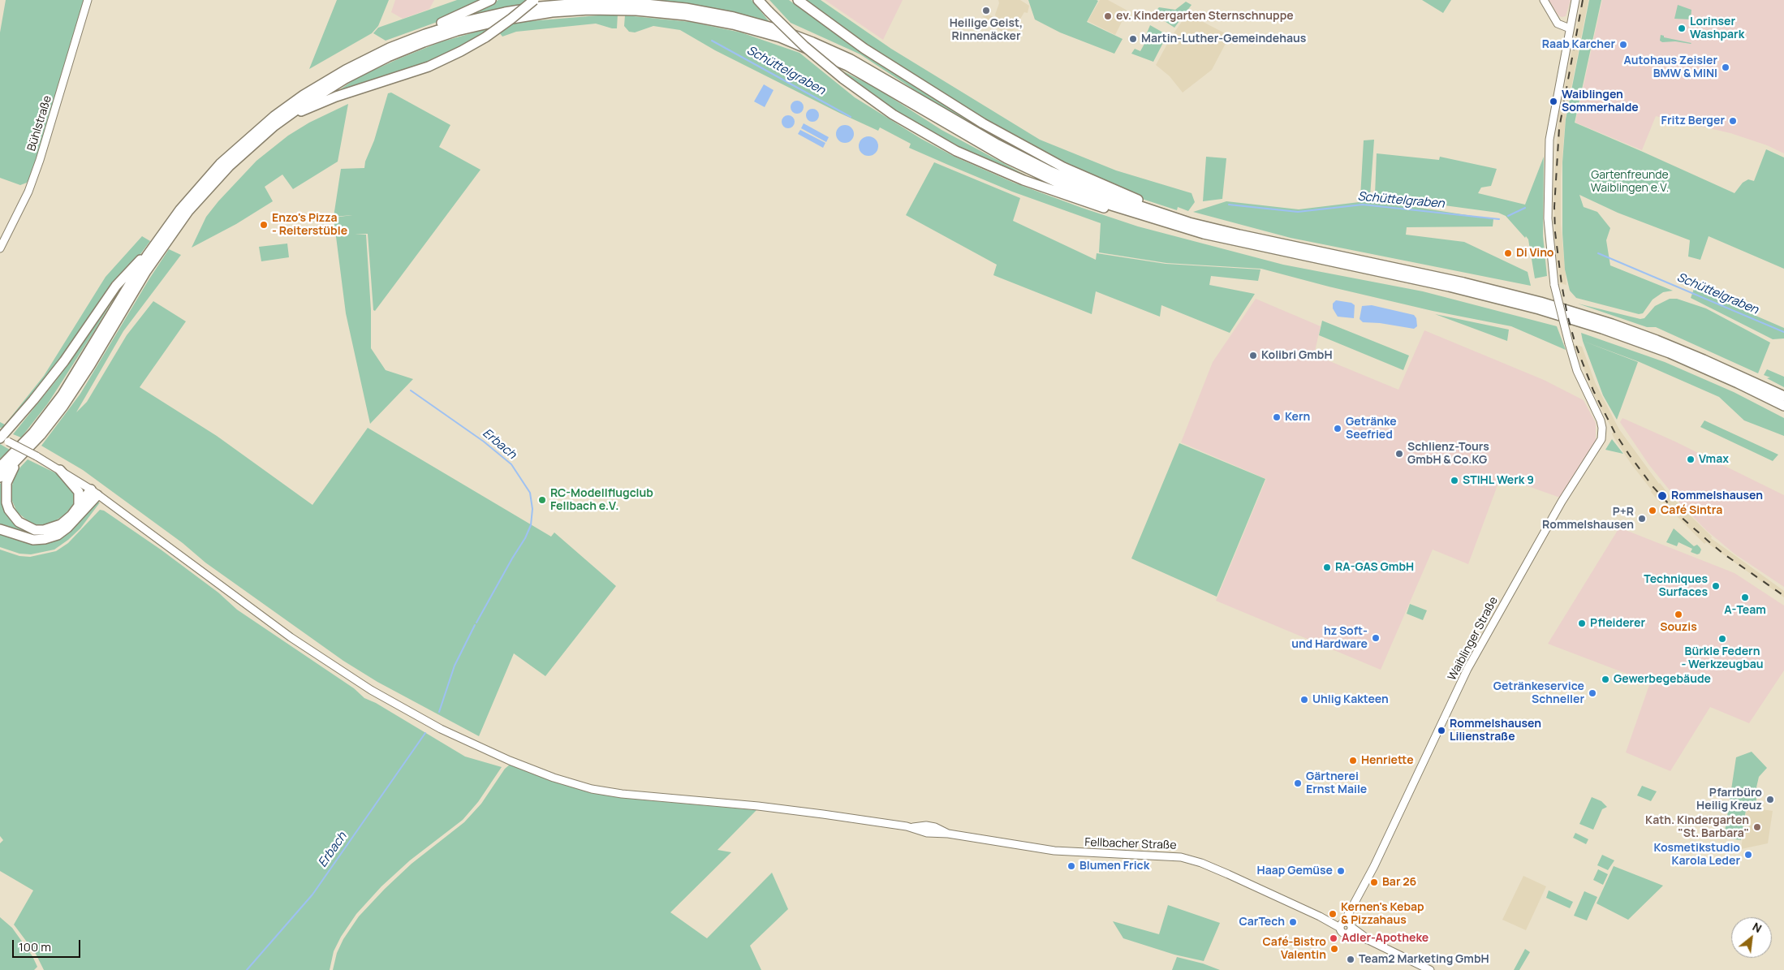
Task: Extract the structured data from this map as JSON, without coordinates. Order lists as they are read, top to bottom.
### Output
{
  "streets": {
    "main road": ["Bühlstraße", "Waiblinger Straße", "Fellbacher Straße"]
  },
  "crossings": [
    ["Waiblinger Straße", "Fellbacher Straße"]
  ],
  "water": ["Schüttelgraben", "Erbach"],
  "parks": ["Gartenfreunde Waiblingen e.V."],
  "places": [
    "Heilige Geist, Rinnenäcker",
    "ev. Kindergarten Sternschnuppe",
    "Lorinser Washpark",
    "Martin-Luther-Gemeindehaus",
    "Raab Karcher",
    "Autohaus Zeisler BMW & MINI",
    "Waiblingen Sommerhalde",
    "Fritz Berger",
    "Enzo's Pizza - Reiterstüble",
    "Di Vino",
    "Kolibri GmbH",
    "Kern",
    "Getränke Seefried",
    "Schlienz-Tours GmbH & Co.KG",
    "Vmax",
    "STIHL Werk 9",
    "Rommelshausen",
    "RC-Modellflugclub Fellbach e.V.",
    "Café Sintra",
    "P+R Rommelshausen",
    "RA-GAS GmbH",
    "Techniques Surfaces",
    "A-Team",
    "Souzis",
    "Pfleiderer",
    "hz Soft- und Hardware",
    "Bürkle Federn - Werkzeugbau",
    "Gewerbegebäude",
    "Getränkeservice Schneller",
    "Uhlig Kakteen",
    "Rommelshausen Lilienstraße",
    "Henriette",
    "Gärtnerei Ernst Maile",
    "Pfarrbüro Heilig Kreuz",
    "Kath. Kindergarten \"St. Barbara\"",
    "Kosmetikstudio Karola Leder",
    "Blumen Frick",
    "Haap Gemüse",
    "Bar 26",
    "Kernen's Kebap & Pizzahaus",
    "CarTech",
    "Adler-Apotheke",
    "Café-Bistro Valentin",
    "Team2 Marketing GmbH"
  ],
  "scale_bar": "100 m",
  "north": "top right"
}
